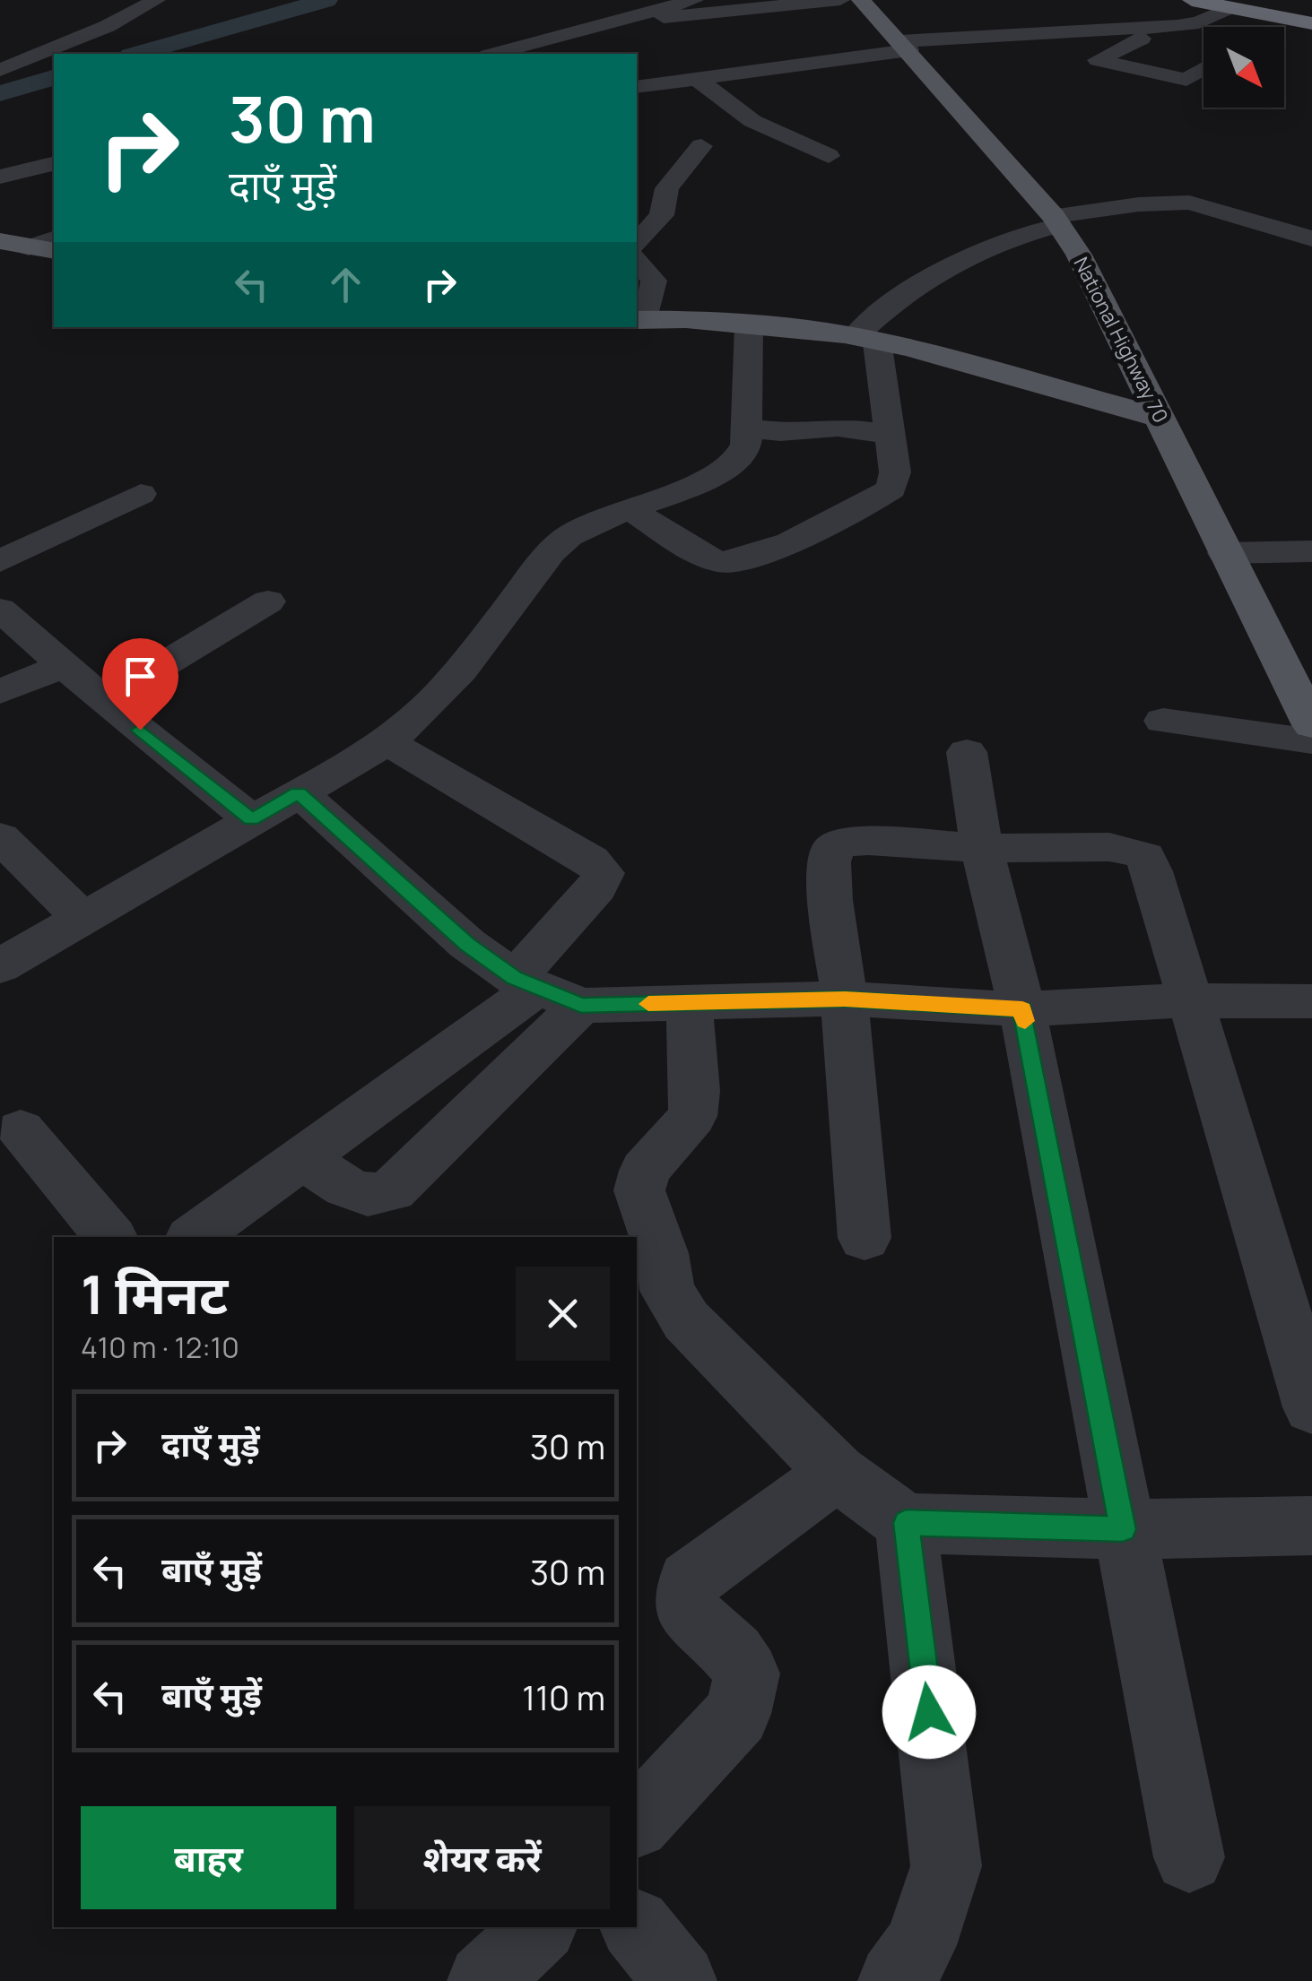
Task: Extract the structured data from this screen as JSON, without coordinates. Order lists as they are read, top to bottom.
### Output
{
  "streets": {
    "main road": ["National Highway 70"]
  },
  "north": "bottom right",
  "page": {
    "turn": ["30 m", "दाएँ मुड़ें"],
    "heading": ["1 मिनट", "410 m · 12:10"],
    "list": [
      {
        "name": "दाएँ मुड़ें",
        "value": "30 m"
      },
      {
        "name": "बाएँ मुड़ें",
        "value": "30 m"
      },
      {
        "name": "बाएँ मुड़ें",
        "value": "110 m"
      }
    ],
    "buttons": ["बाहर", "शेयर करें"]
  }
}
